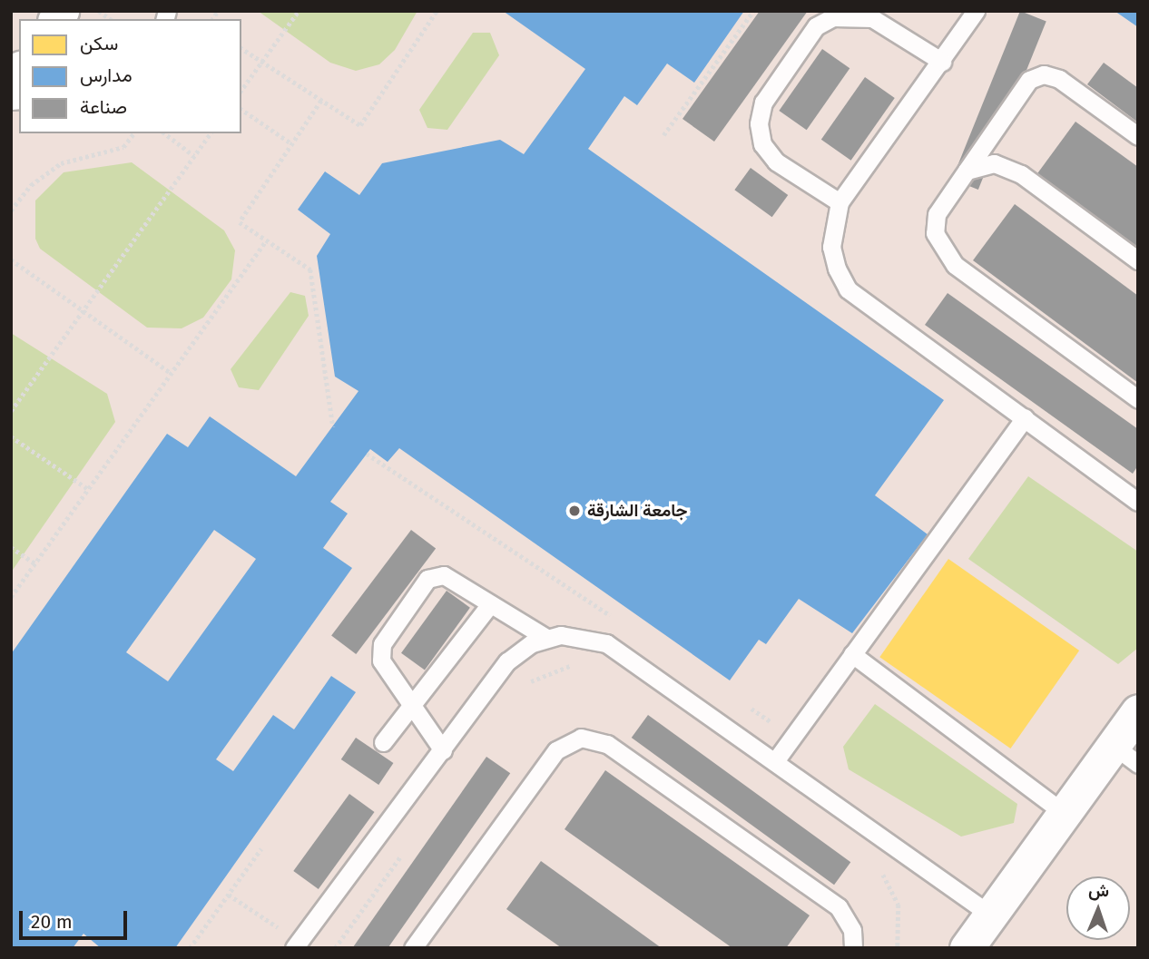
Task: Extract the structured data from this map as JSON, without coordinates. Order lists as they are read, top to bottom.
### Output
{
  "places": ["جامعة الشارقة"],
  "legend": ["سكن", "مدارس", "صناعة"],
  "scale_bar": "20 m",
  "north": "top"
}
